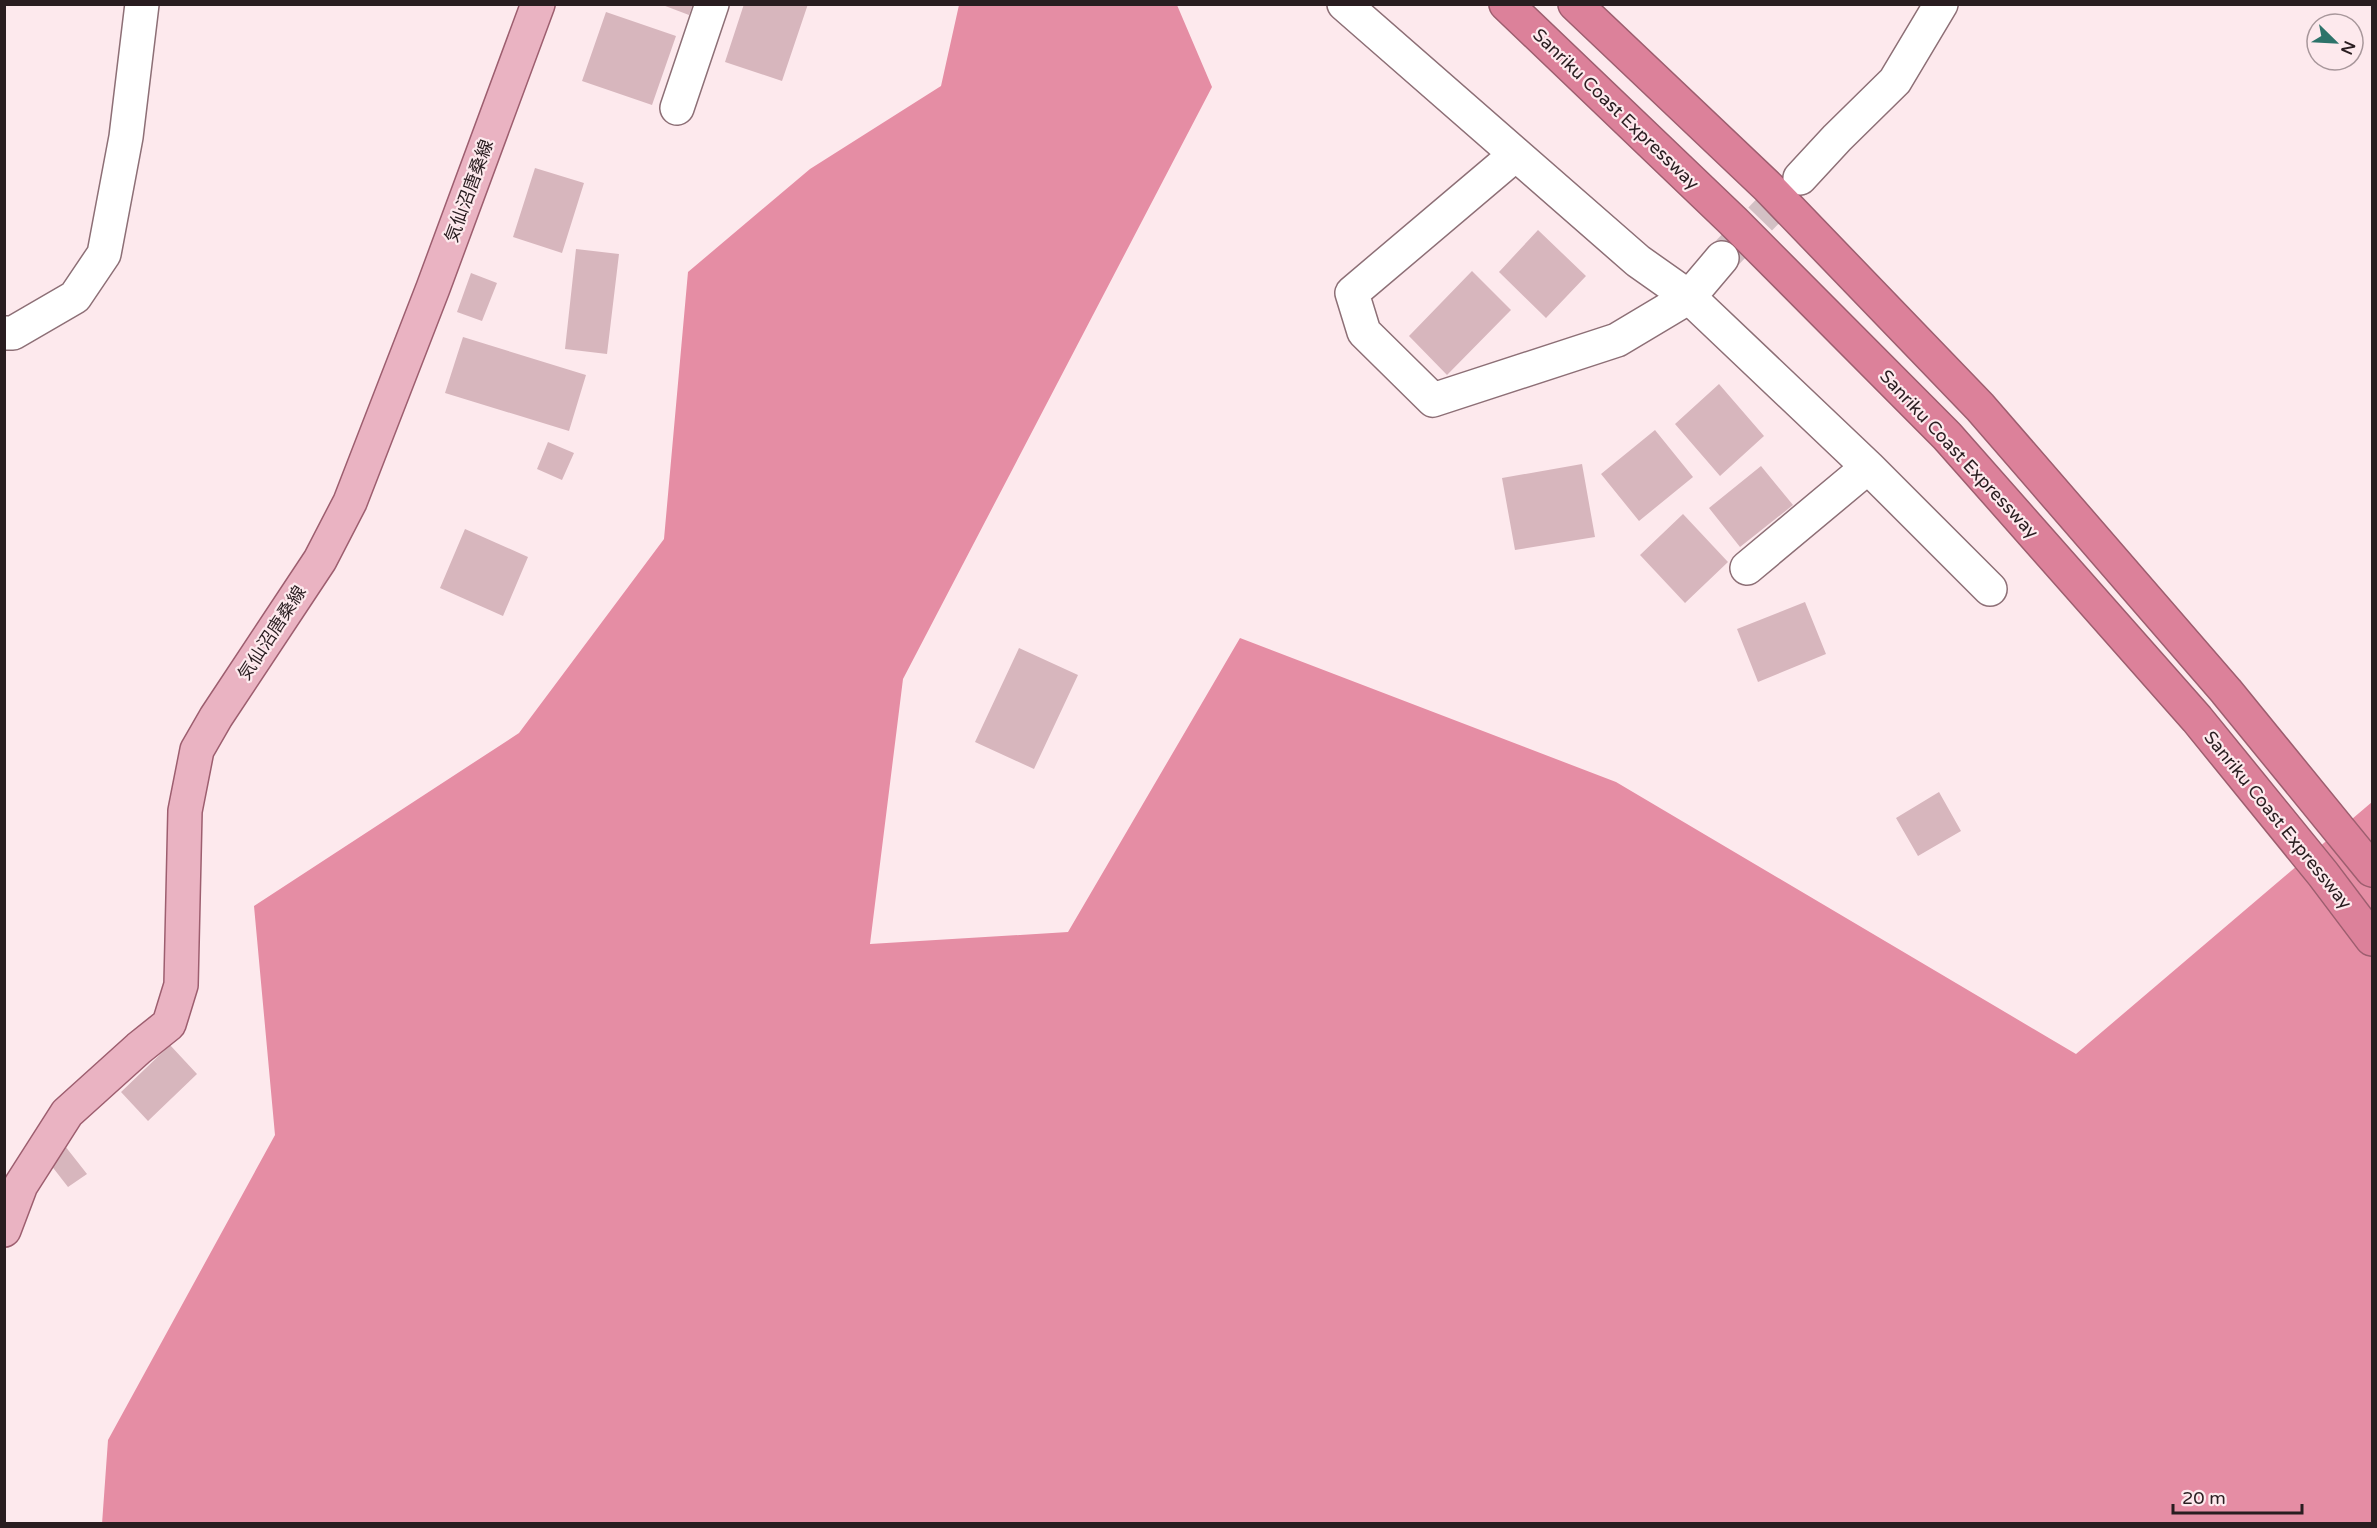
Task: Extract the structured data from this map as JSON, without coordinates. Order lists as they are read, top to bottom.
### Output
{
  "streets": {
    "highway": ["Sanriku Coast Expressway"],
    "main road": ["気仙沼唐桑線"]
  },
  "scale_bar": "20 m",
  "north": "bottom right"
}
